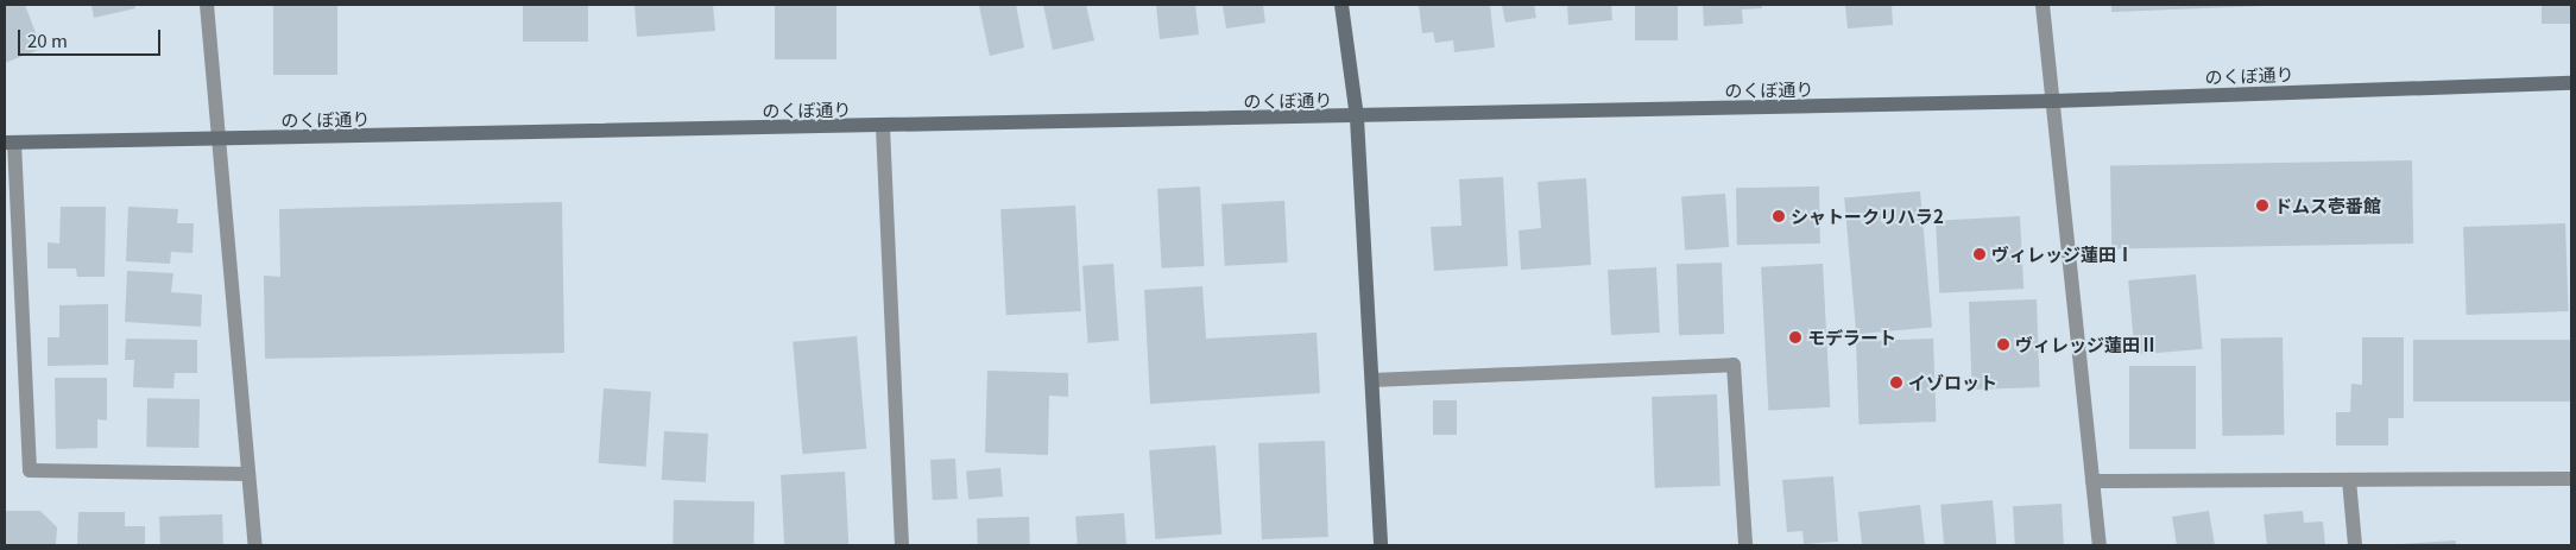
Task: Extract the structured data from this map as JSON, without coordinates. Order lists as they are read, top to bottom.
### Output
{
  "streets": {
    "street": ["のくぼ通り"]
  },
  "places": [
    "ドムス壱番館",
    "シャトークリハラ2",
    "ヴィレッジ蓮田Ⅰ",
    "モデラート",
    "ヴィレッジ蓮田Ⅱ",
    "イゾロット"
  ],
  "scale_bar": "20 m"
}
